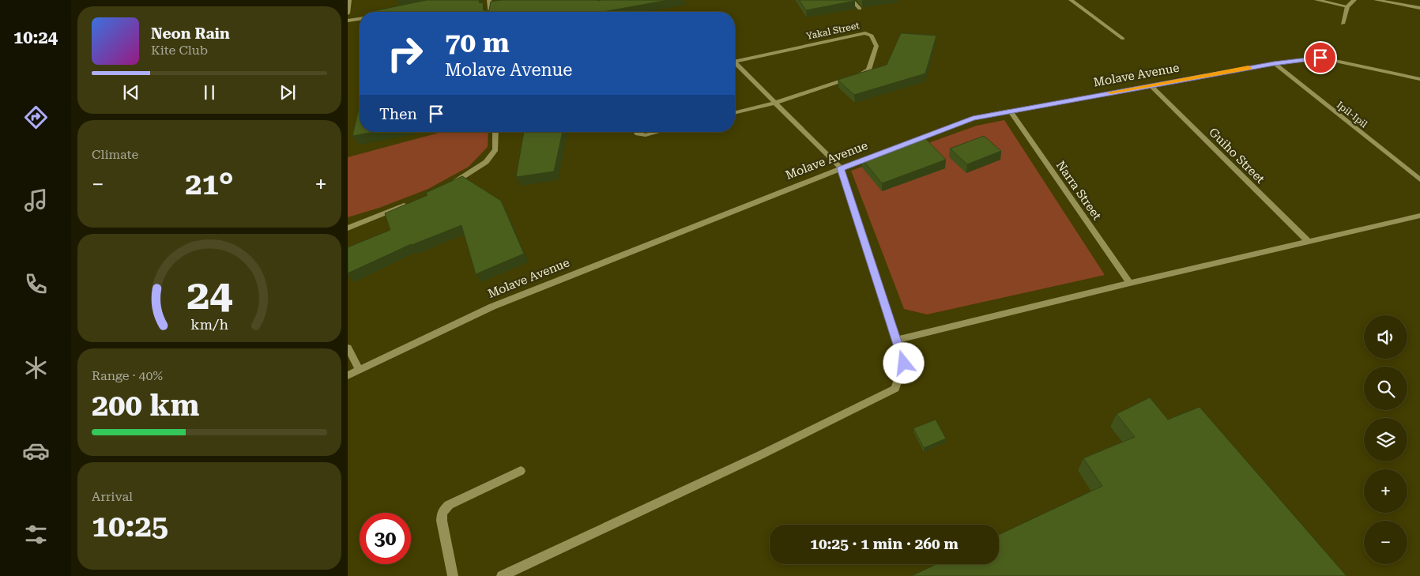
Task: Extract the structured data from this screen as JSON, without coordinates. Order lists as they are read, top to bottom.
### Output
{
  "streets": {
    "street": [
      "Yakal Street",
      "Molave Avenue",
      "Ipil-Ipil",
      "Guiho Street",
      "Narra Street"
    ]
  },
  "crossings": [
    ["Molave Avenue", "Ipil-Ipil"],
    ["Molave Avenue", "Guiho Street"],
    ["Molave Avenue", "Narra Street"]
  ],
  "page": {
    "tabs": "10:24",
    "turn": ["70 m", "Molave Avenue"],
    "song": ["Neon Rain", "Kite Club"],
    "then": "Then",
    "tile": [
      "Climate",
      ["Range · 40%", "200 km"],
      ["Arrival", "10:25"]
    ],
    "heat": ["−", "21°", "+"],
    "map_buttons": ["+", "−"],
    "limit": "30",
    "trip": "10:25 · 1 min · 260 m",
    "gauge": ["24", "km/h"]
  }
}
